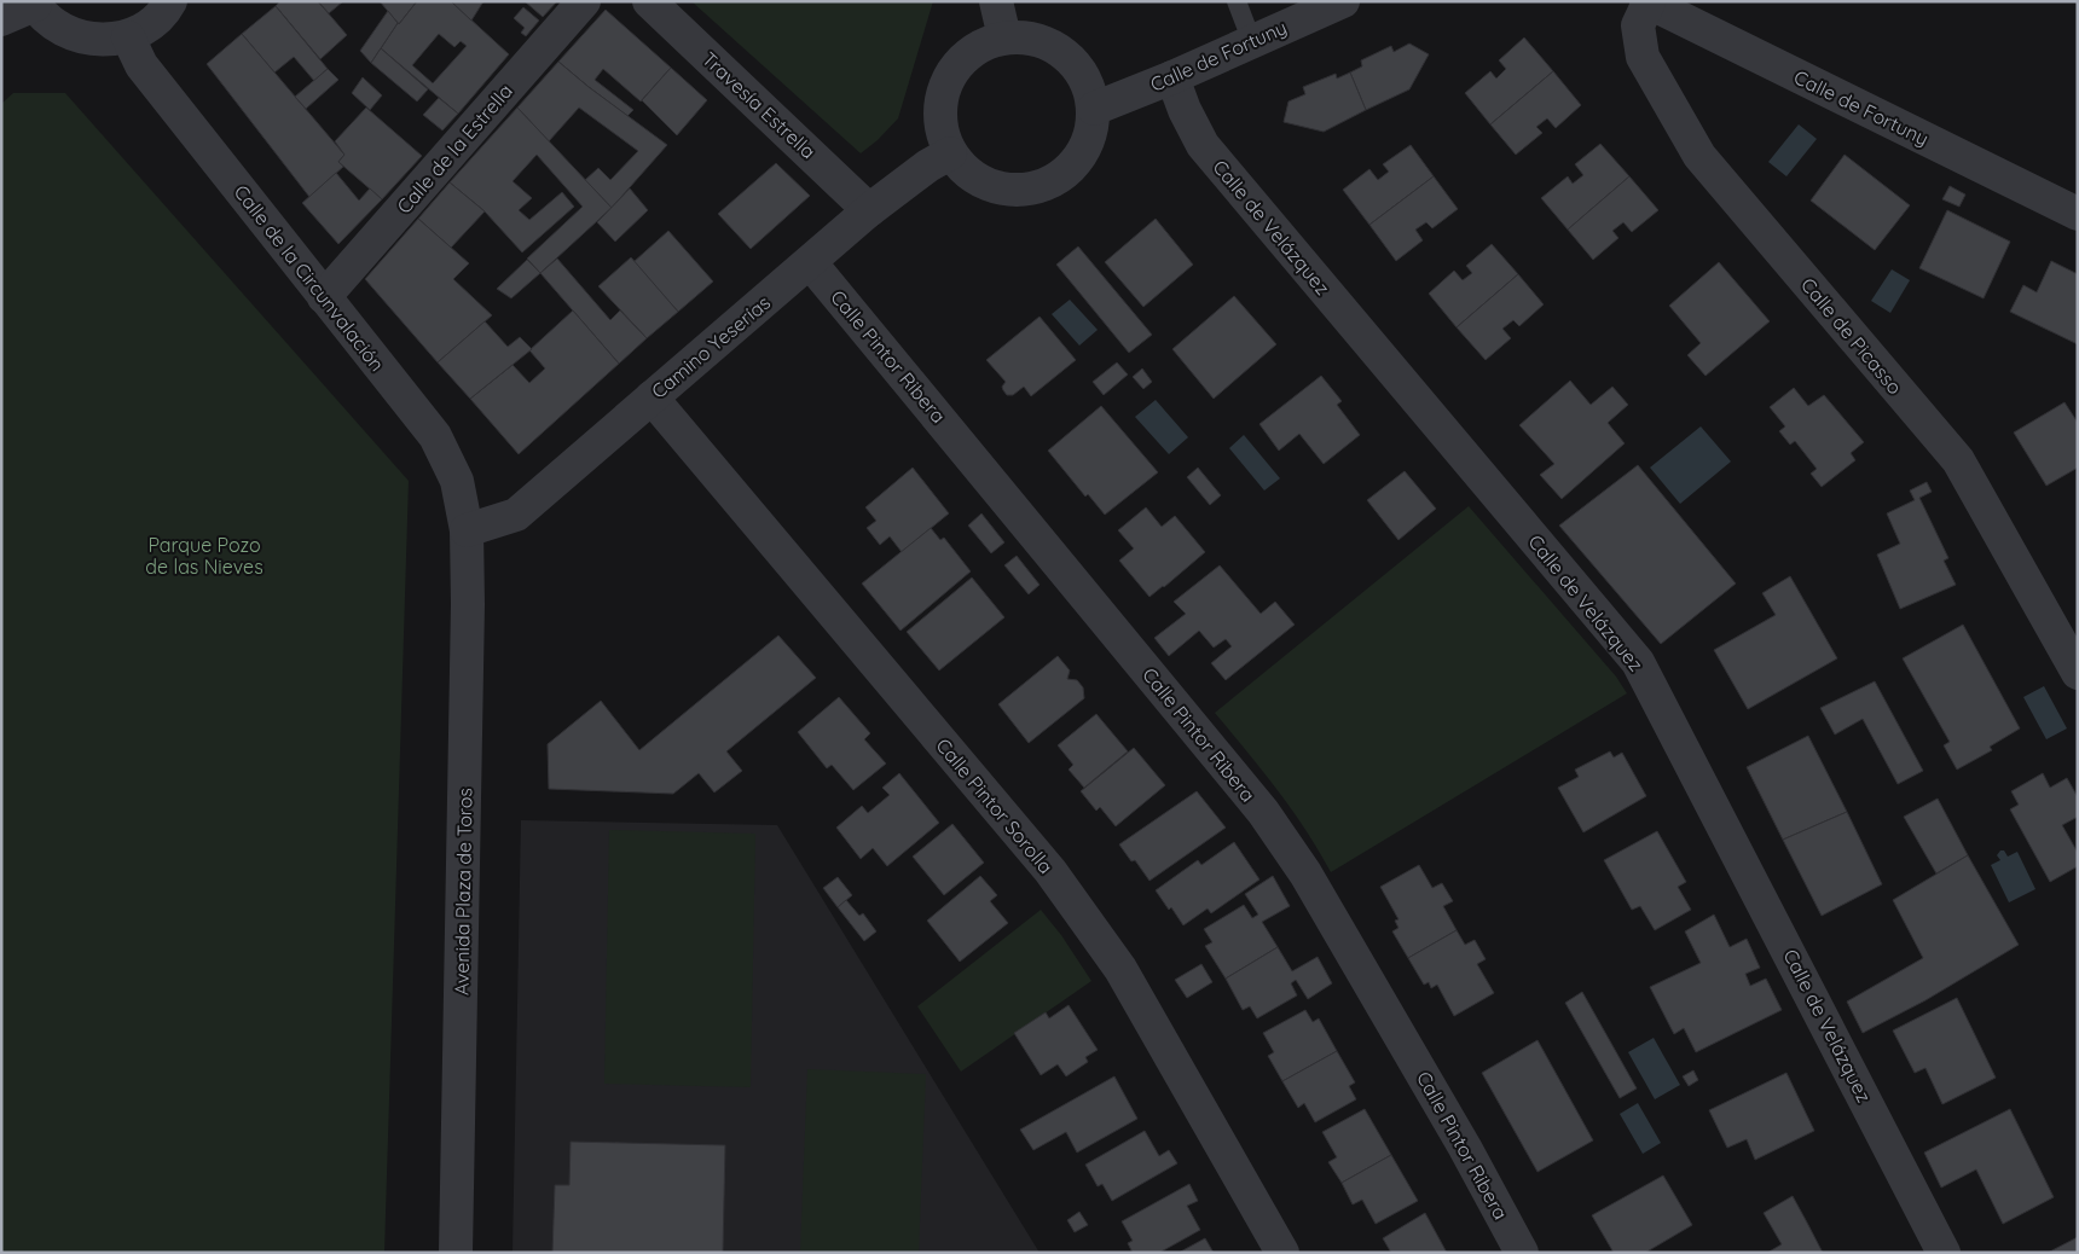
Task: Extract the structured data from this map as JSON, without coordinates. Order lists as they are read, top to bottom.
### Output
{
  "streets": {
    "street": [
      "Calle de Fortuny",
      "Travesía Estrella",
      "Calle de la Estrella",
      "Calle de Velázquez",
      "Calle de la Circunvalación",
      "Calle de Picasso",
      "Camino Yeserías",
      "Calle Pintor Ribera",
      "Calle Pintor Sorolla",
      "Avenida Plaza de Toros"
    ]
  },
  "crossings": [
    ["Calle de Fortuny", "Calle de Velázquez"],
    ["Calle de Fortuny", "Calle de Picasso"],
    ["Calle de Fortuny", "Camino Yeserías"],
    ["Travesía Estrella", "Camino Yeserías"],
    ["Calle de la Estrella", "Calle de la Circunvalación"],
    ["Calle de la Circunvalación", "Camino Yeserías"],
    ["Calle de la Circunvalación", "Avenida Plaza de Toros"],
    ["Camino Yeserías", "Calle Pintor Ribera"],
    ["Camino Yeserías", "Calle Pintor Sorolla"],
    ["Camino Yeserías", "Avenida Plaza de Toros"]
  ],
  "parks": ["Parque Pozo de las Nieves"]
}
